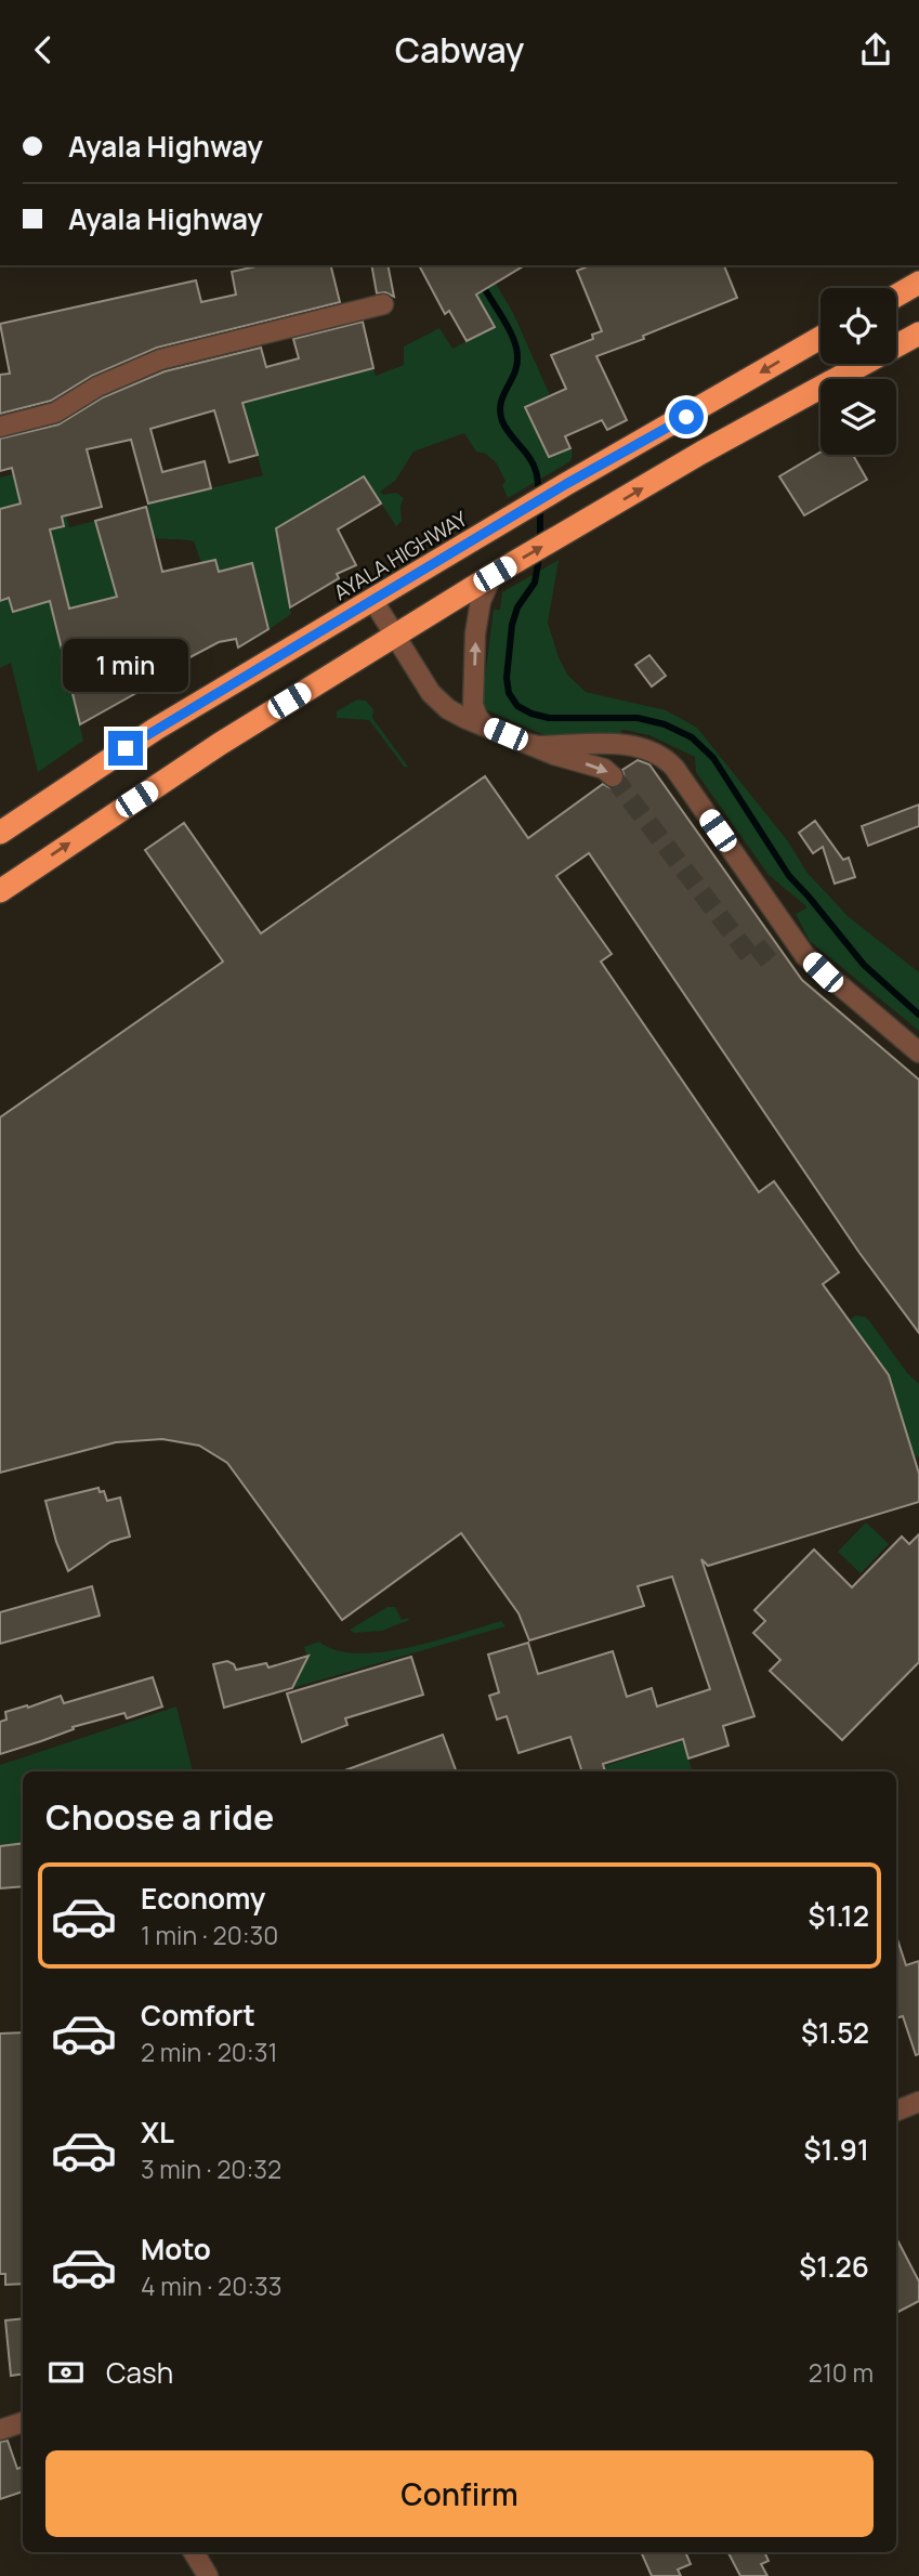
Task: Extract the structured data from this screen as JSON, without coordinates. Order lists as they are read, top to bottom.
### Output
{
  "streets": {
    "highway": ["AYALA HIGHWAY"]
  },
  "page": {
    "header": "Cabway",
    "banner": ["Ayala Highway", "Ayala Highway"],
    "bubble": "1 min",
    "heading": "Choose a ride",
    "list": [
      {
        "name": "Economy",
        "note": "1 min · 20:30",
        "value": "$1.12"
      },
      {
        "name": "Comfort",
        "note": "2 min · 20:31",
        "value": "$1.52"
      },
      {
        "name": "XL",
        "note": "3 min · 20:32",
        "value": "$1.91"
      },
      {
        "name": "Moto",
        "note": "4 min · 20:33",
        "value": "$1.26"
      }
    ],
    "pay": ["Cash", "210 m"],
    "buttons": "Confirm"
  }
}
